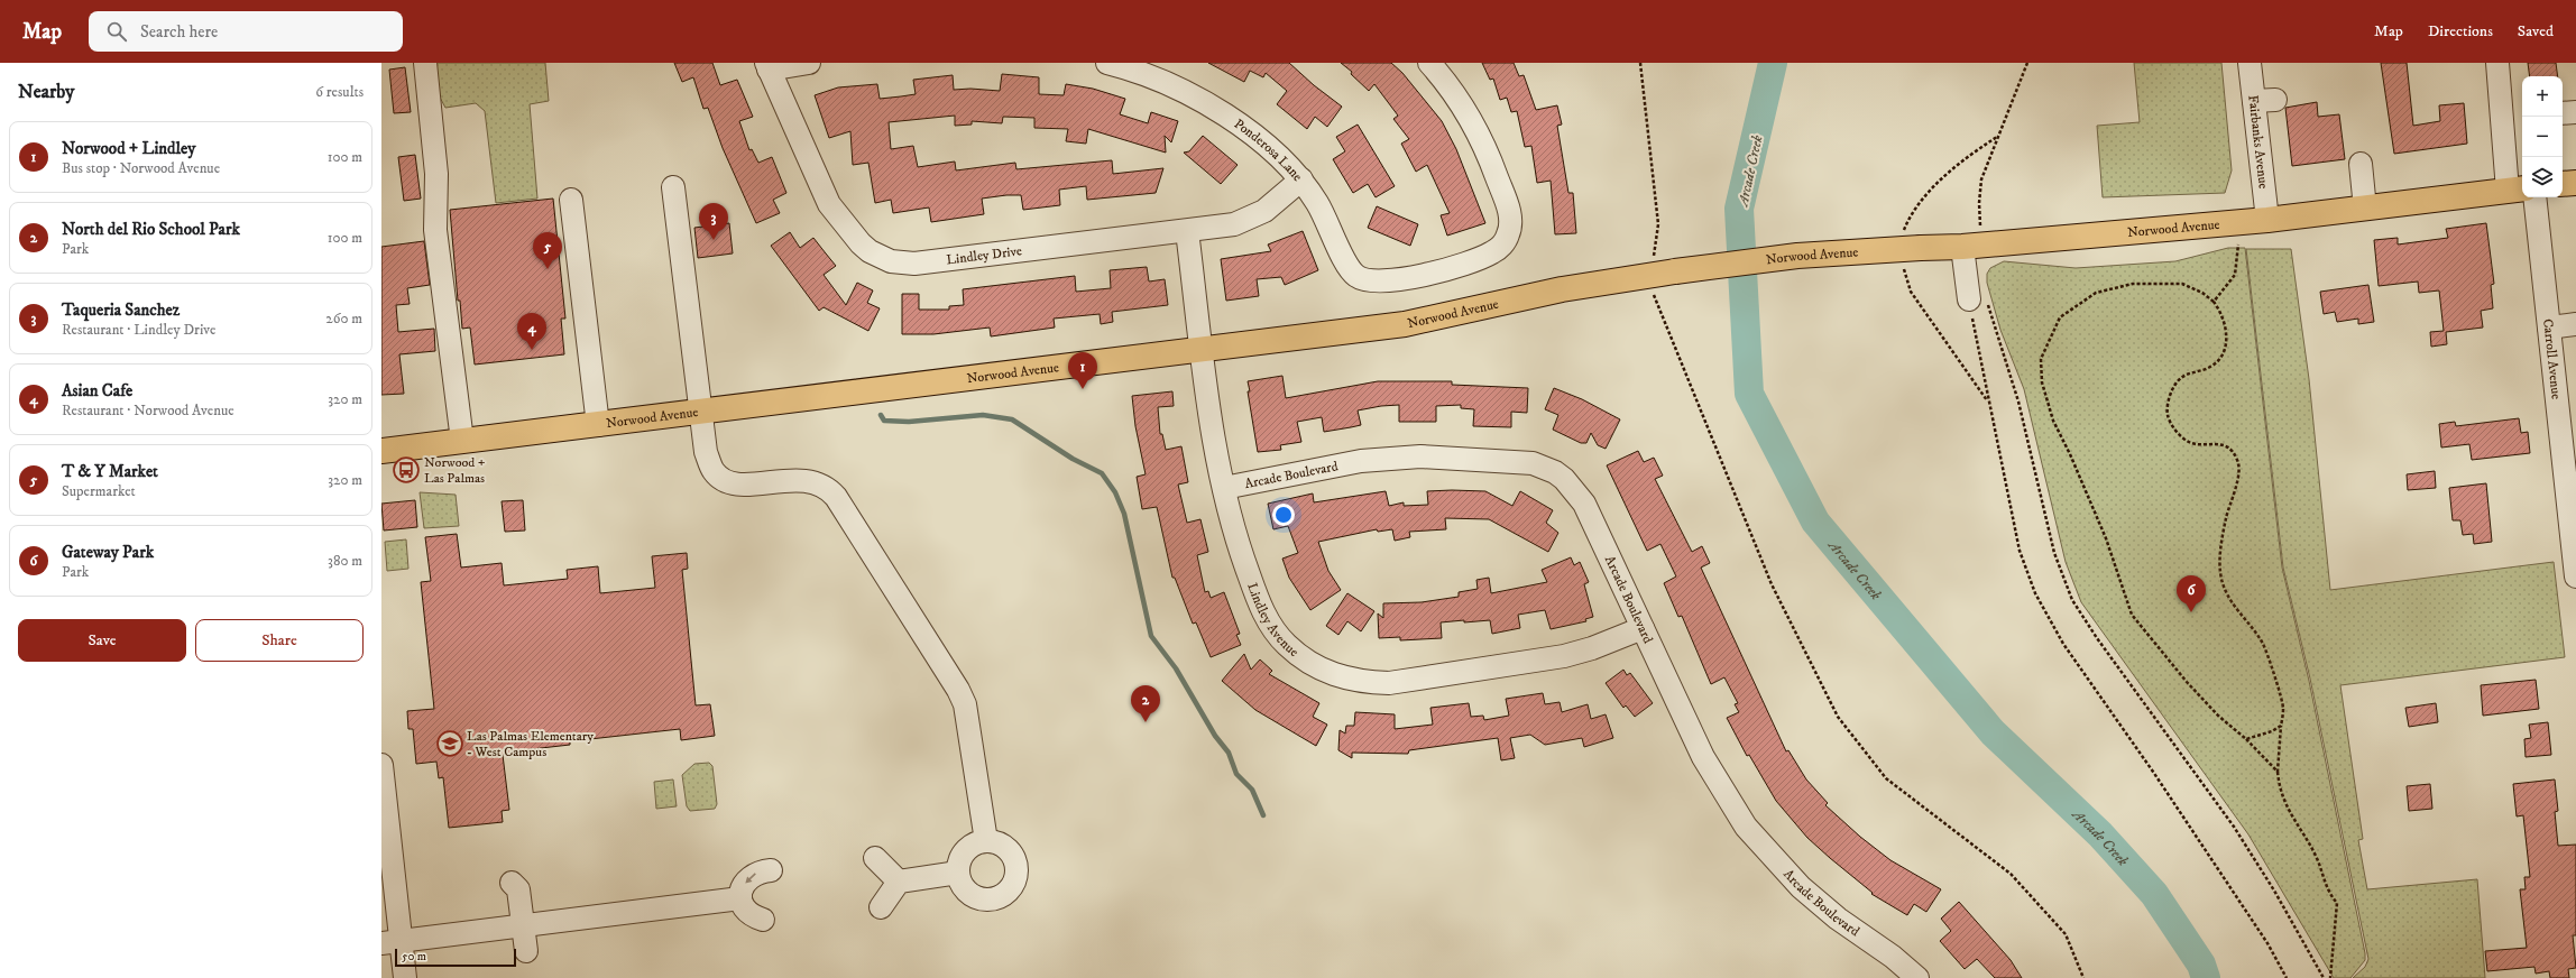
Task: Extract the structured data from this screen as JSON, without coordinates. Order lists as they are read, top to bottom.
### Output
{
  "streets": {
    "main road": ["Norwood Avenue"],
    "street": [
      "Fairbanks Avenue",
      "Ponderosa Lane",
      "Lindley Drive",
      "Carroll Avenue",
      "Arcade Boulevard",
      "Lindley Avenue"
    ]
  },
  "crossings": [
    ["Fairbanks Avenue", "Norwood Avenue"],
    ["Ponderosa Lane", "Lindley Drive"],
    ["Norwood Avenue", "Lindley Avenue"],
    ["Lindley Drive", "Lindley Avenue"],
    ["Arcade Boulevard", "Lindley Avenue"]
  ],
  "water": ["Arcade Creek"],
  "places": {
    "bus stop": ["Norwood + Las Palmas"],
    "school or university": ["Las Palmas Elementary - West Campus"]
  },
  "scale_bar": "50 m",
  "page": {
    "header": "Map",
    "search": "Search here",
    "nav": ["Map", "Directions", "Saved"],
    "heading": ["Nearby", "6 results"],
    "map_buttons": ["+", "−"],
    "list": [
      {
        "mark": "1",
        "name": "Norwood + Lindley",
        "note": "Bus stop · Norwood Avenue",
        "value": "100 m"
      },
      {
        "mark": "2",
        "name": "North del Rio School Park",
        "note": "Park",
        "value": "100 m"
      },
      {
        "mark": "3",
        "name": "Taqueria Sanchez",
        "note": "Restaurant · Lindley Drive",
        "value": "260 m"
      },
      {
        "mark": "4",
        "name": "Asian Cafe",
        "note": "Restaurant · Norwood Avenue",
        "value": "320 m"
      },
      {
        "mark": "5",
        "name": "T & Y Market",
        "note": "Supermarket",
        "value": "320 m"
      },
      {
        "mark": "6",
        "name": "Gateway Park",
        "note": "Park",
        "value": "380 m"
      }
    ],
    "pins": [
      "3",
      "5",
      "4",
      "1",
      "6",
      "2"
    ],
    "buttons": ["Save", "Share"],
    "scale": "50 m"
  }
}
